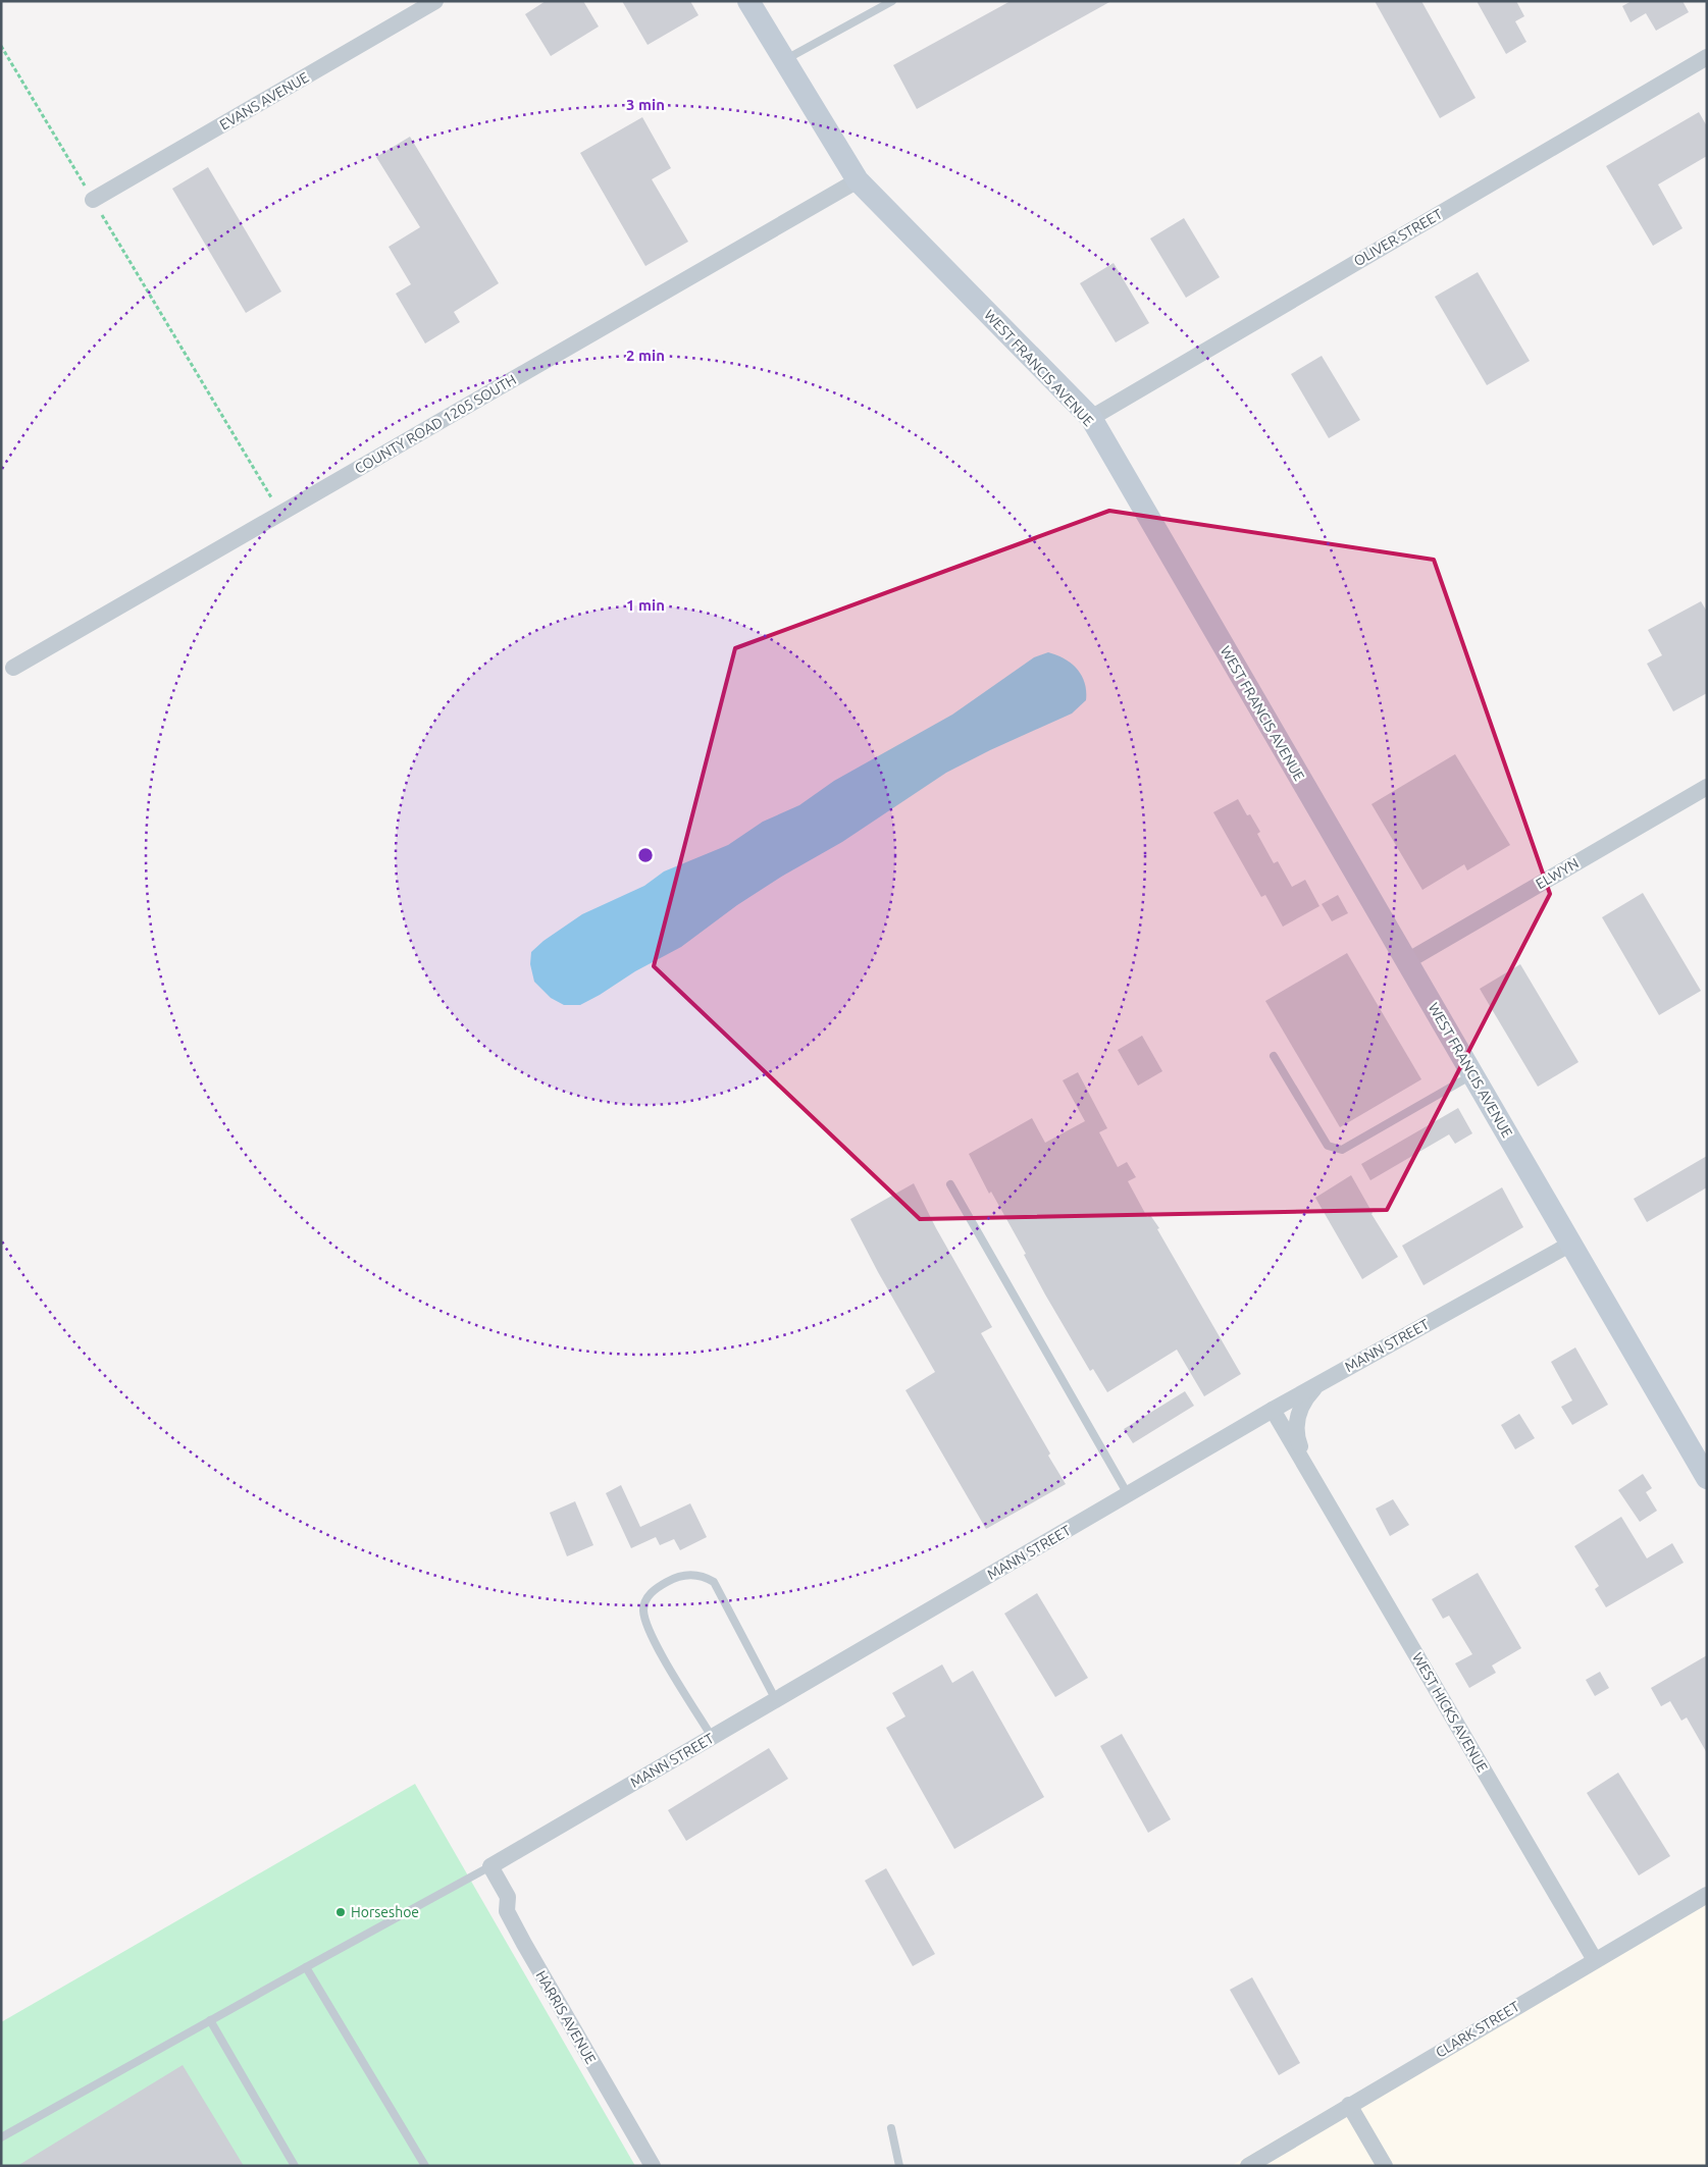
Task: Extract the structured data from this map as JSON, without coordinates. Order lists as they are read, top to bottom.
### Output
{
  "streets": {
    "street": [
      "EVANS AVENUE",
      "OLIVER STREET",
      "WEST FRANCIS AVENUE",
      "COUNTY ROAD 1205 SOUTH",
      "ELWYN",
      "MANN STREET",
      "WEST HICKS AVENUE",
      "HARRIS AVENUE",
      "CLARK STREET"
    ]
  },
  "crossings": [
    ["OLIVER STREET", "WEST FRANCIS AVENUE"],
    ["WEST FRANCIS AVENUE", "COUNTY ROAD 1205 SOUTH"],
    ["WEST FRANCIS AVENUE", "ELWYN"],
    ["WEST FRANCIS AVENUE", "MANN STREET"],
    ["MANN STREET", "WEST HICKS AVENUE"],
    ["MANN STREET", "HARRIS AVENUE"],
    ["WEST HICKS AVENUE", "CLARK STREET"]
  ],
  "places": ["Horseshoe"],
  "rings": ["3 min", "2 min", "1 min"]
}
